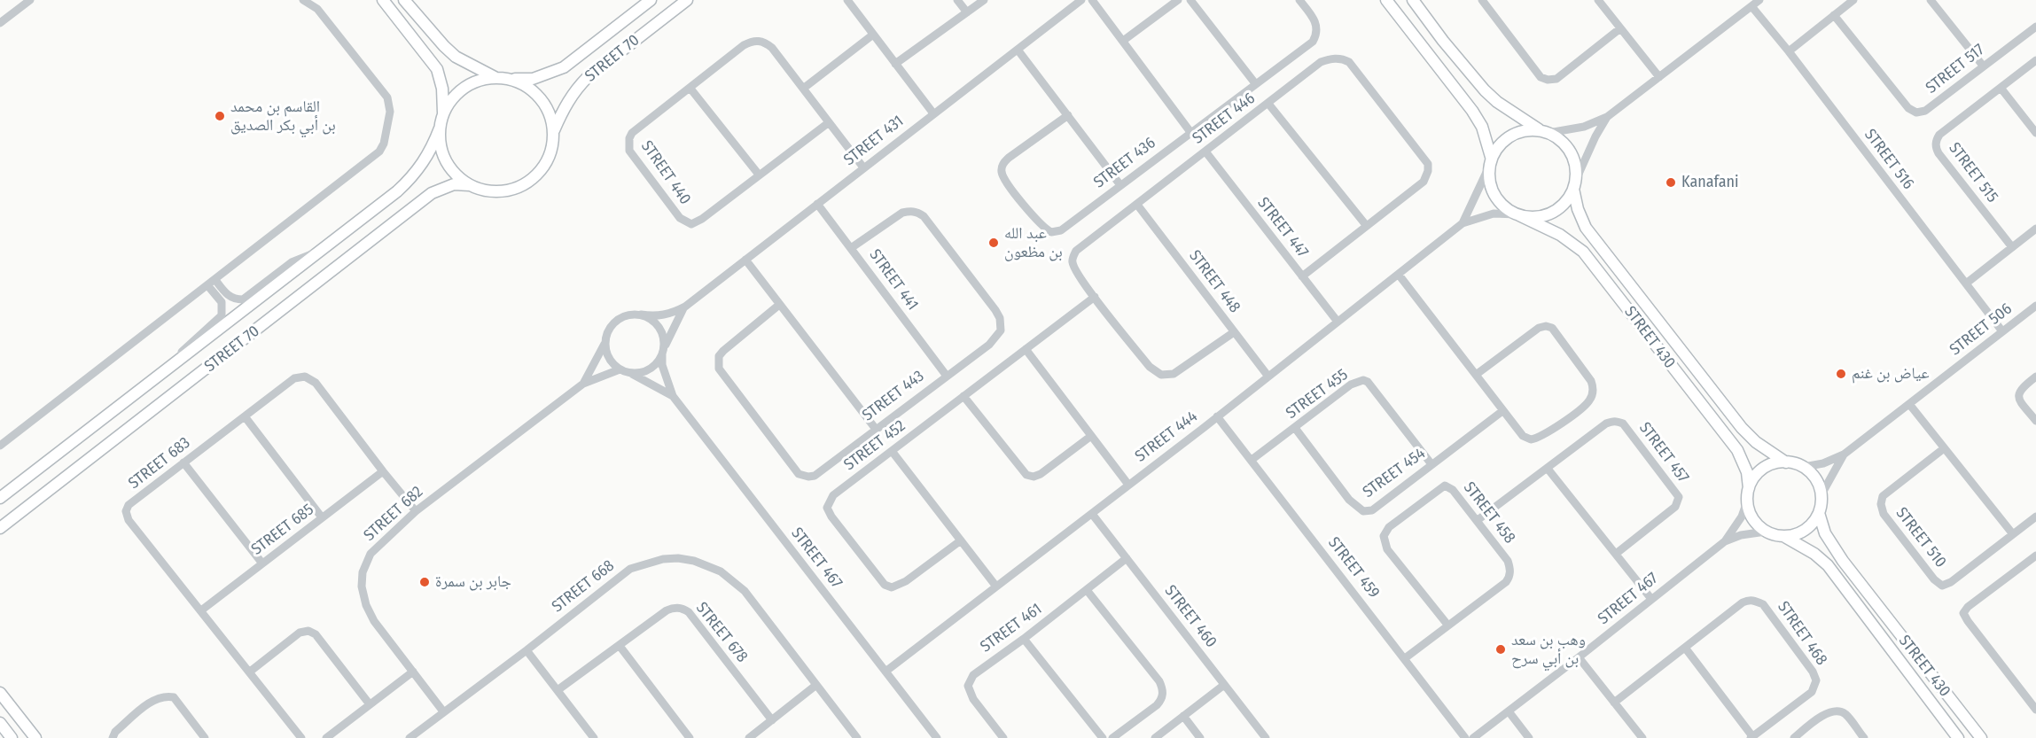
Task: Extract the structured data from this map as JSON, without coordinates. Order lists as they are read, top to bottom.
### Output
{
  "streets": {
    "main road": ["STREET 70", "STREET 430"],
    "street": [
      "STREET 517",
      "STREET 446",
      "STREET 431",
      "STREET 516",
      "STREET 436",
      "STREET 440",
      "STREET 515",
      "STREET 447",
      "STREET 441",
      "STREET 448",
      "STREET 506",
      "STREET 455",
      "STREET 443",
      "STREET 444",
      "STREET 452",
      "STREET 457",
      "STREET 683",
      "STREET 454",
      "STREET 458",
      "STREET 682",
      "STREET 685",
      "STREET 510",
      "STREET 467",
      "STREET 459",
      "STREET 668",
      "STREET 460",
      "STREET 461",
      "STREET 678",
      "STREET 468"
    ]
  },
  "crossings": [
    ["STREET 446", "STREET 447"],
    ["STREET 446", "STREET 448"],
    ["STREET 446", "STREET 452"],
    ["STREET 431", "STREET 440"],
    ["STREET 431", "STREET 441"],
    ["STREET 431", "STREET 682"],
    ["STREET 431", "STREET 467"],
    ["STREET 516", "STREET 506"],
    ["STREET 447", "STREET 444"],
    ["STREET 441", "STREET 443"],
    ["STREET 448", "STREET 444"],
    ["STREET 506", "STREET 430"],
    ["STREET 506", "STREET 467"],
    ["STREET 430", "STREET 444"],
    ["STREET 430", "STREET 467"],
    ["STREET 455", "STREET 454"],
    ["STREET 455", "STREET 459"],
    ["STREET 444", "STREET 467"],
    ["STREET 444", "STREET 459"],
    ["STREET 444", "STREET 460"],
    ["STREET 457", "STREET 458"],
    ["STREET 683", "STREET 682"],
    ["STREET 683", "STREET 685"],
    ["STREET 458", "STREET 459"],
    ["STREET 682", "STREET 467"],
    ["STREET 682", "STREET 668"],
    ["STREET 460", "STREET 461"]
  ],
  "places": [
    "القاسم بن محمد بن أبي بكر الصديق",
    "Kanafani",
    "عبد الله بن مظعون",
    "عياض بن غنم",
    "جابر بن سمرة",
    "وهب بن سعد بن أبي سرح"
  ]
}
